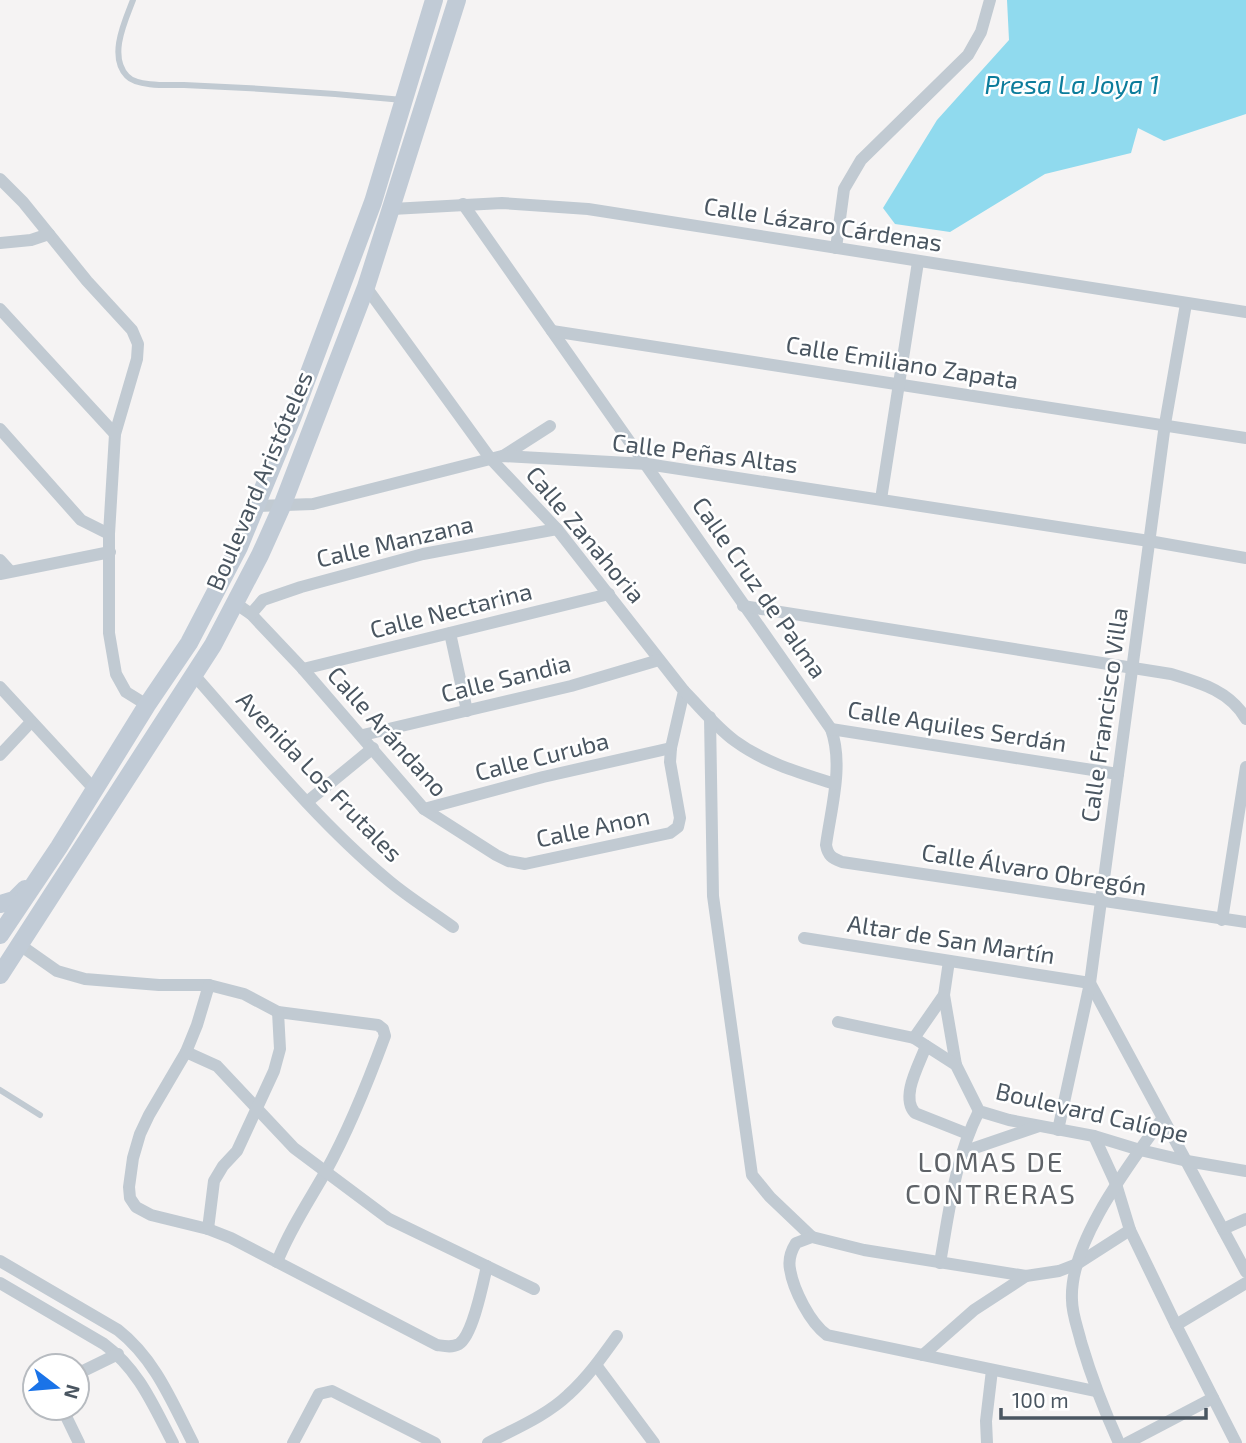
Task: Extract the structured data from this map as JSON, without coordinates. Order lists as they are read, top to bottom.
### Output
{
  "streets": {
    "street": [
      "Calle Lázaro Cárdenas",
      "Calle Emiliano Zapata",
      "Calle Peñas Altas",
      "Boulevard Aristóteles",
      "Calle Zanahoria",
      "Calle Manzana",
      "Calle Cruz de Palma",
      "Calle Nectarina",
      "Calle Sandia",
      "Calle Francisco Villa",
      "Calle Aquiles Serdán",
      "Calle Arándano",
      "Calle Curuba",
      "Avenida Los Frutales",
      "Calle Anon",
      "Calle Álvaro Obregón",
      "Altar de San Martín",
      "Boulevard Calíope"
    ]
  },
  "crossings": [
    ["Calle Lázaro Cárdenas", "Boulevard Aristóteles"],
    ["Calle Lázaro Cárdenas", "Calle Cruz de Palma"],
    ["Calle Lázaro Cárdenas", "Calle Francisco Villa"],
    ["Calle Emiliano Zapata", "Calle Cruz de Palma"],
    ["Calle Emiliano Zapata", "Calle Francisco Villa"],
    ["Calle Peñas Altas", "Boulevard Aristóteles"],
    ["Calle Peñas Altas", "Calle Zanahoria"],
    ["Calle Peñas Altas", "Calle Cruz de Palma"],
    ["Calle Peñas Altas", "Calle Francisco Villa"],
    ["Boulevard Aristóteles", "Calle Zanahoria"],
    ["Boulevard Aristóteles", "Calle Arándano"],
    ["Boulevard Aristóteles", "Avenida Los Frutales"],
    ["Calle Zanahoria", "Calle Manzana"],
    ["Calle Zanahoria", "Calle Cruz de Palma"],
    ["Calle Zanahoria", "Calle Nectarina"],
    ["Calle Zanahoria", "Calle Sandia"],
    ["Calle Manzana", "Calle Arándano"],
    ["Calle Cruz de Palma", "Calle Aquiles Serdán"],
    ["Calle Cruz de Palma", "Calle Álvaro Obregón"],
    ["Calle Nectarina", "Calle Arándano"],
    ["Calle Sandia", "Calle Arándano"],
    ["Calle Francisco Villa", "Calle Aquiles Serdán"],
    ["Calle Francisco Villa", "Calle Álvaro Obregón"],
    ["Calle Francisco Villa", "Altar de San Martín"],
    ["Calle Francisco Villa", "Boulevard Calíope"],
    ["Calle Arándano", "Calle Curuba"],
    ["Calle Arándano", "Calle Anon"],
    ["Calle Curuba", "Calle Anon"]
  ],
  "districts": ["LOMAS DE CONTRERAS"],
  "water": ["Presa La Joya 1"],
  "scale_bar": "100 m",
  "north": "right"
}
